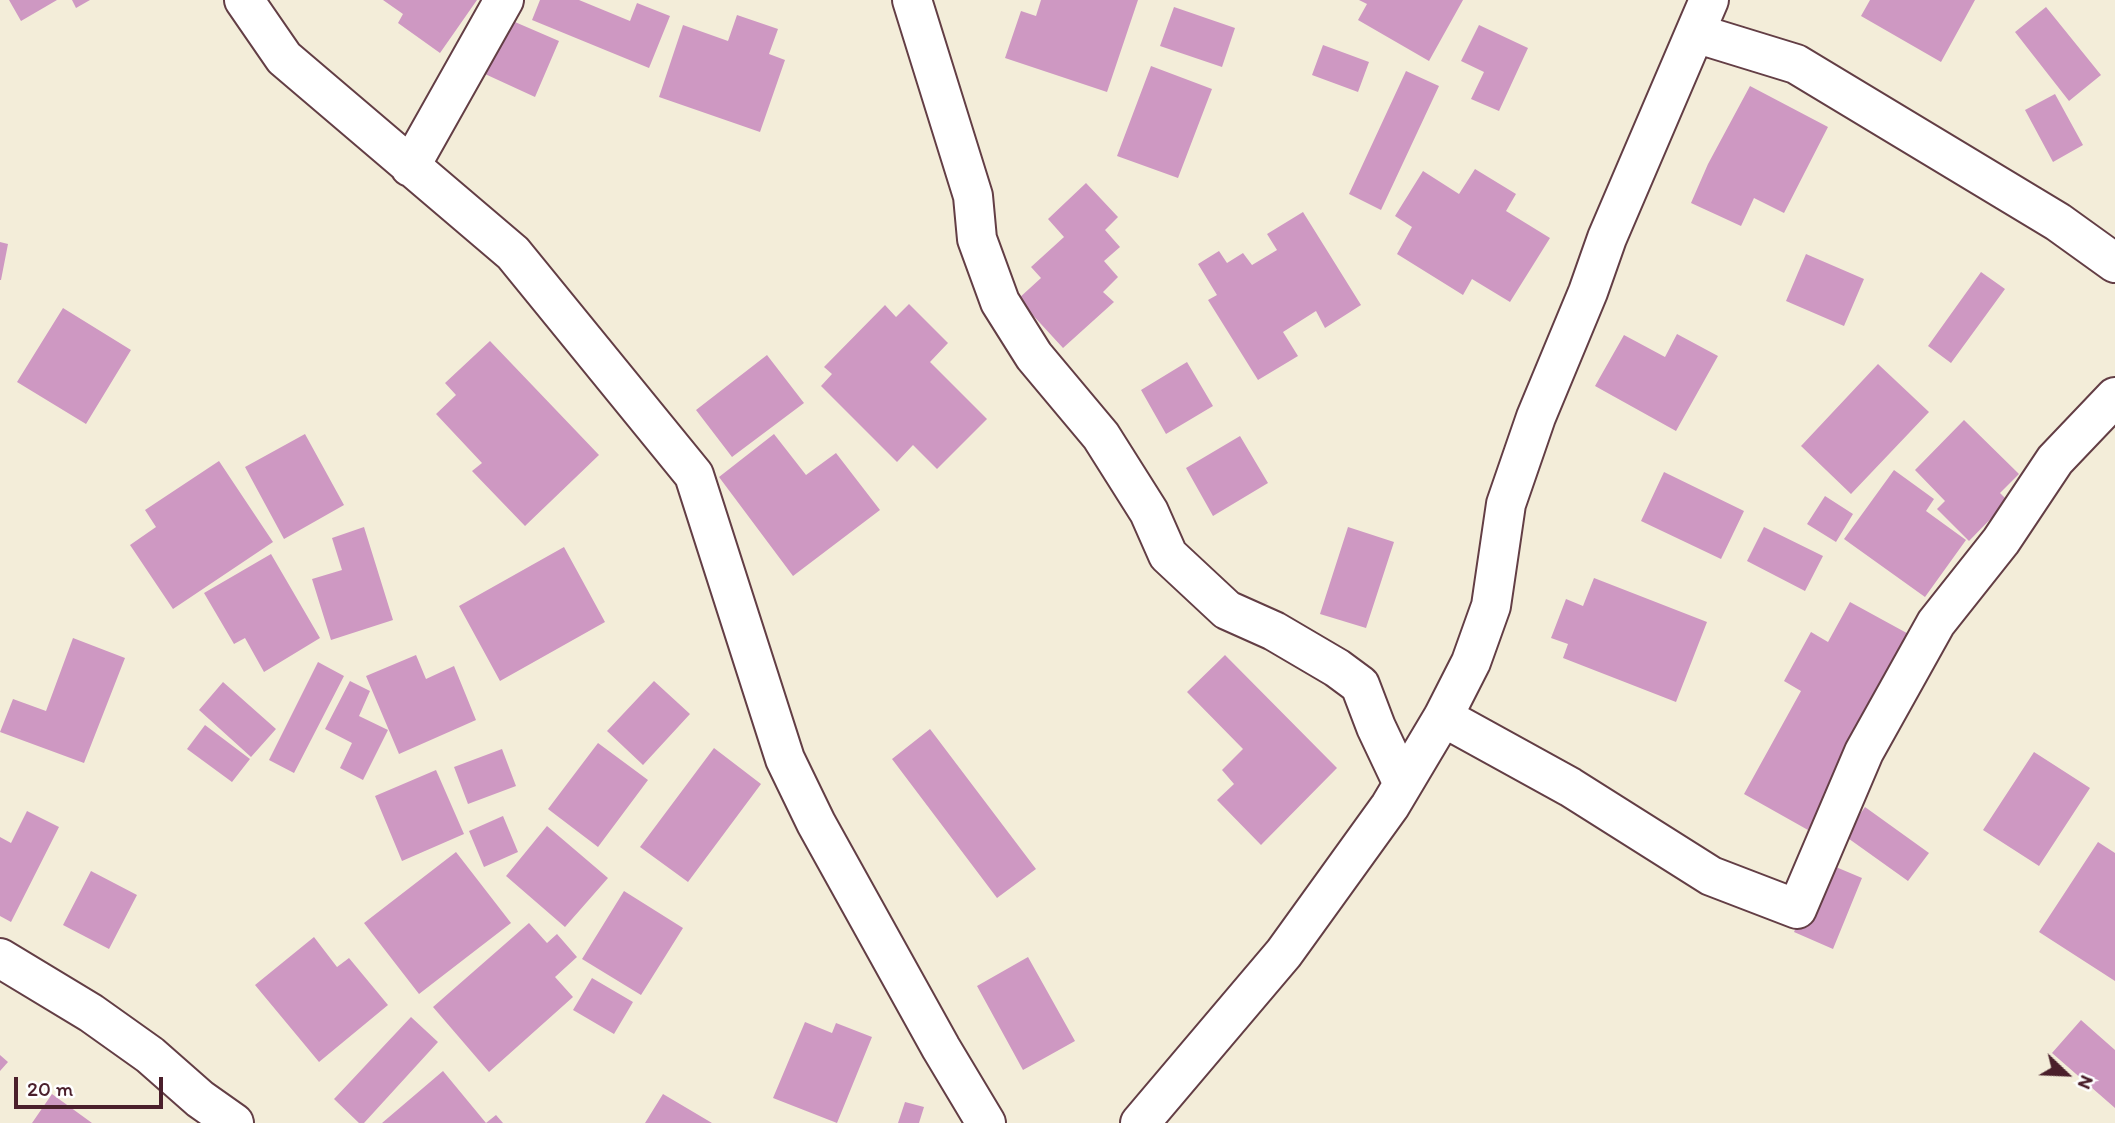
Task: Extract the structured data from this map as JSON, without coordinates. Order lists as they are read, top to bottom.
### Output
{
  "scale_bar": "20 m",
  "north": "bottom right"
}
